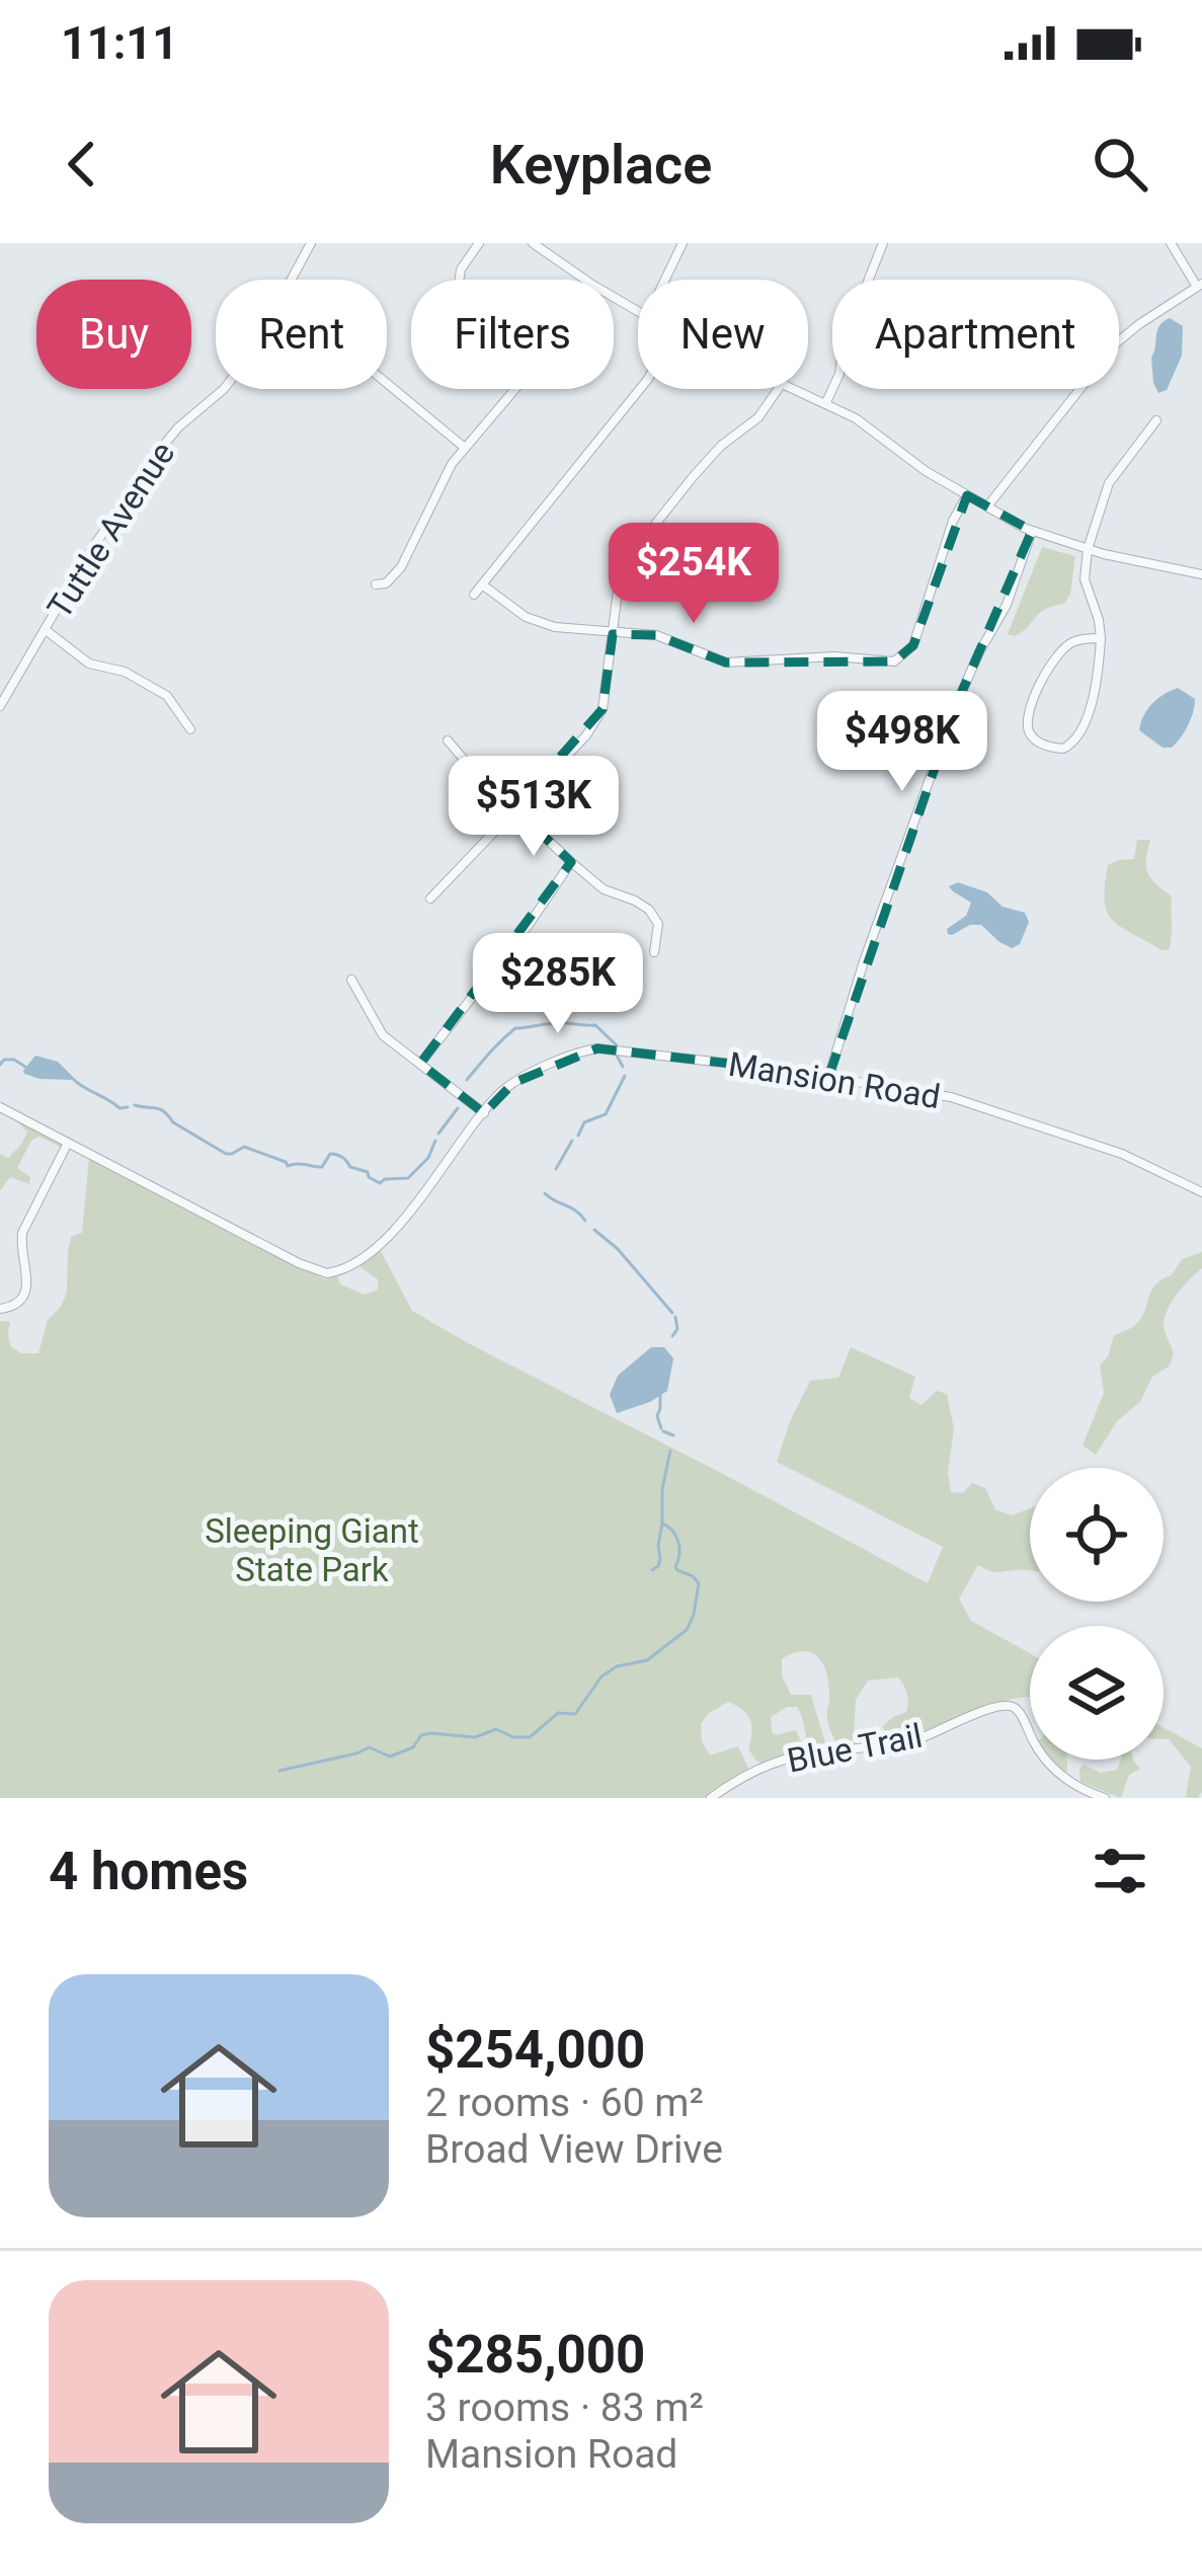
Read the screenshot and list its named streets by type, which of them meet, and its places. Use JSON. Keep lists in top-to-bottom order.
{
  "streets": {
    "street": ["Tuttle Avenue", "Mansion Road", "Blue Trail"]
  },
  "parks": ["Sleeping Giant State Park"],
  "page": {
    "status": "11:11",
    "header": "Keyplace",
    "chip": [
      "Buy",
      "Rent",
      "Filters",
      "New",
      "Apartment"
    ],
    "price": [
      "$254K",
      "$498K",
      "$513K",
      "$285K"
    ],
    "heading": "4 homes",
    "list": [
      {
        "name": "$254,000",
        "note": "2 rooms · 60 m² · Broad View Drive"
      },
      {
        "name": "$285,000",
        "note": "3 rooms · 83 m² · Mansion Road"
      }
    ]
  }
}
